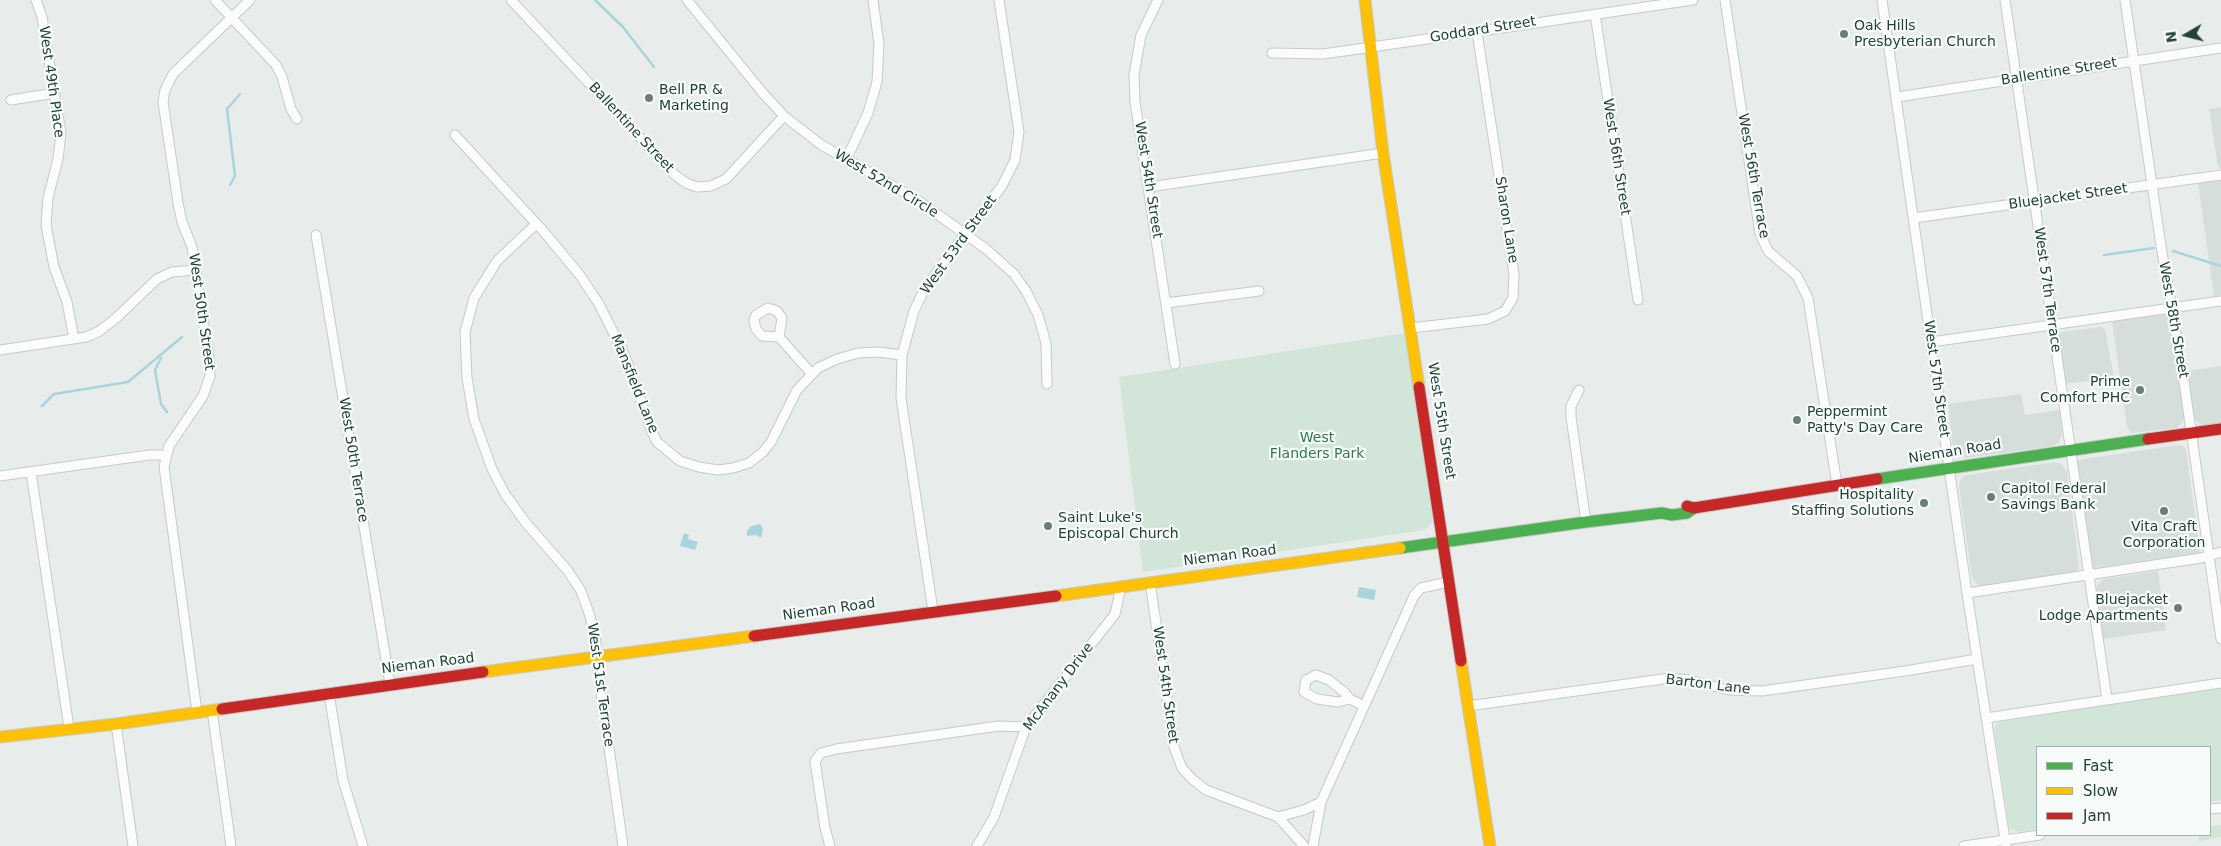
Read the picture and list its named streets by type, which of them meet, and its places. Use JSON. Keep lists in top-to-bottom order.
{
  "streets": {
    "main road": ["West 55th Street", "Nieman Road"],
    "street": [
      "Goddard Street",
      "Ballentine Street",
      "West 49th Place",
      "West 56th Street",
      "West 56th Terrace",
      "West 54th Street",
      "West 52nd Circle",
      "Bluejacket Street",
      "Sharon Lane",
      "West 53rd Street",
      "West 57th Terrace",
      "West 50th Street",
      "West 58th Street",
      "West 57th Street",
      "Mansfield Lane",
      "West 50th Terrace",
      "West 51st Terrace",
      "Barton Lane",
      "McAnany Drive"
    ]
  },
  "crossings": [
    ["Goddard Street", "West 56th Street"],
    ["Goddard Street", "Sharon Lane"],
    ["Goddard Street", "West 55th Street"],
    ["Ballentine Street", "West 52nd Circle"],
    ["Ballentine Street", "West 57th Terrace"],
    ["Ballentine Street", "West 58th Street"],
    ["Ballentine Street", "West 57th Street"],
    ["West 56th Terrace", "Nieman Road"],
    ["West 54th Street", "Nieman Road"],
    ["West 52nd Circle", "West 53rd Street"],
    ["Bluejacket Street", "West 57th Terrace"],
    ["Bluejacket Street", "West 58th Street"],
    ["Bluejacket Street", "West 57th Street"],
    ["Sharon Lane", "West 55th Street"],
    ["West 53rd Street", "Mansfield Lane"],
    ["West 53rd Street", "Nieman Road"],
    ["West 57th Terrace", "Nieman Road"],
    ["West 50th Street", "Nieman Road"],
    ["West 58th Street", "Nieman Road"],
    ["West 57th Street", "Nieman Road"],
    ["West 57th Street", "Barton Lane"],
    ["Mansfield Lane", "West 51st Terrace"],
    ["West 55th Street", "Nieman Road"],
    ["West 55th Street", "Barton Lane"],
    ["Nieman Road", "West 50th Terrace"],
    ["Nieman Road", "West 51st Terrace"],
    ["Nieman Road", "McAnany Drive"]
  ],
  "parks": ["West Flanders Park"],
  "places": [
    "Oak Hills Presbyterian Church",
    "Bell PR & Marketing",
    "Prime Comfort PHC",
    "Peppermint Patty's Day Care",
    "Capitol Federal Savings Bank",
    "Hospitality Staffing Solutions",
    "Vita Craft Corporation",
    "Saint Luke's Episcopal Church",
    "Bluejacket Lodge Apartments"
  ],
  "legend": ["Fast", "Slow", "Jam"],
  "north": "left"
}
